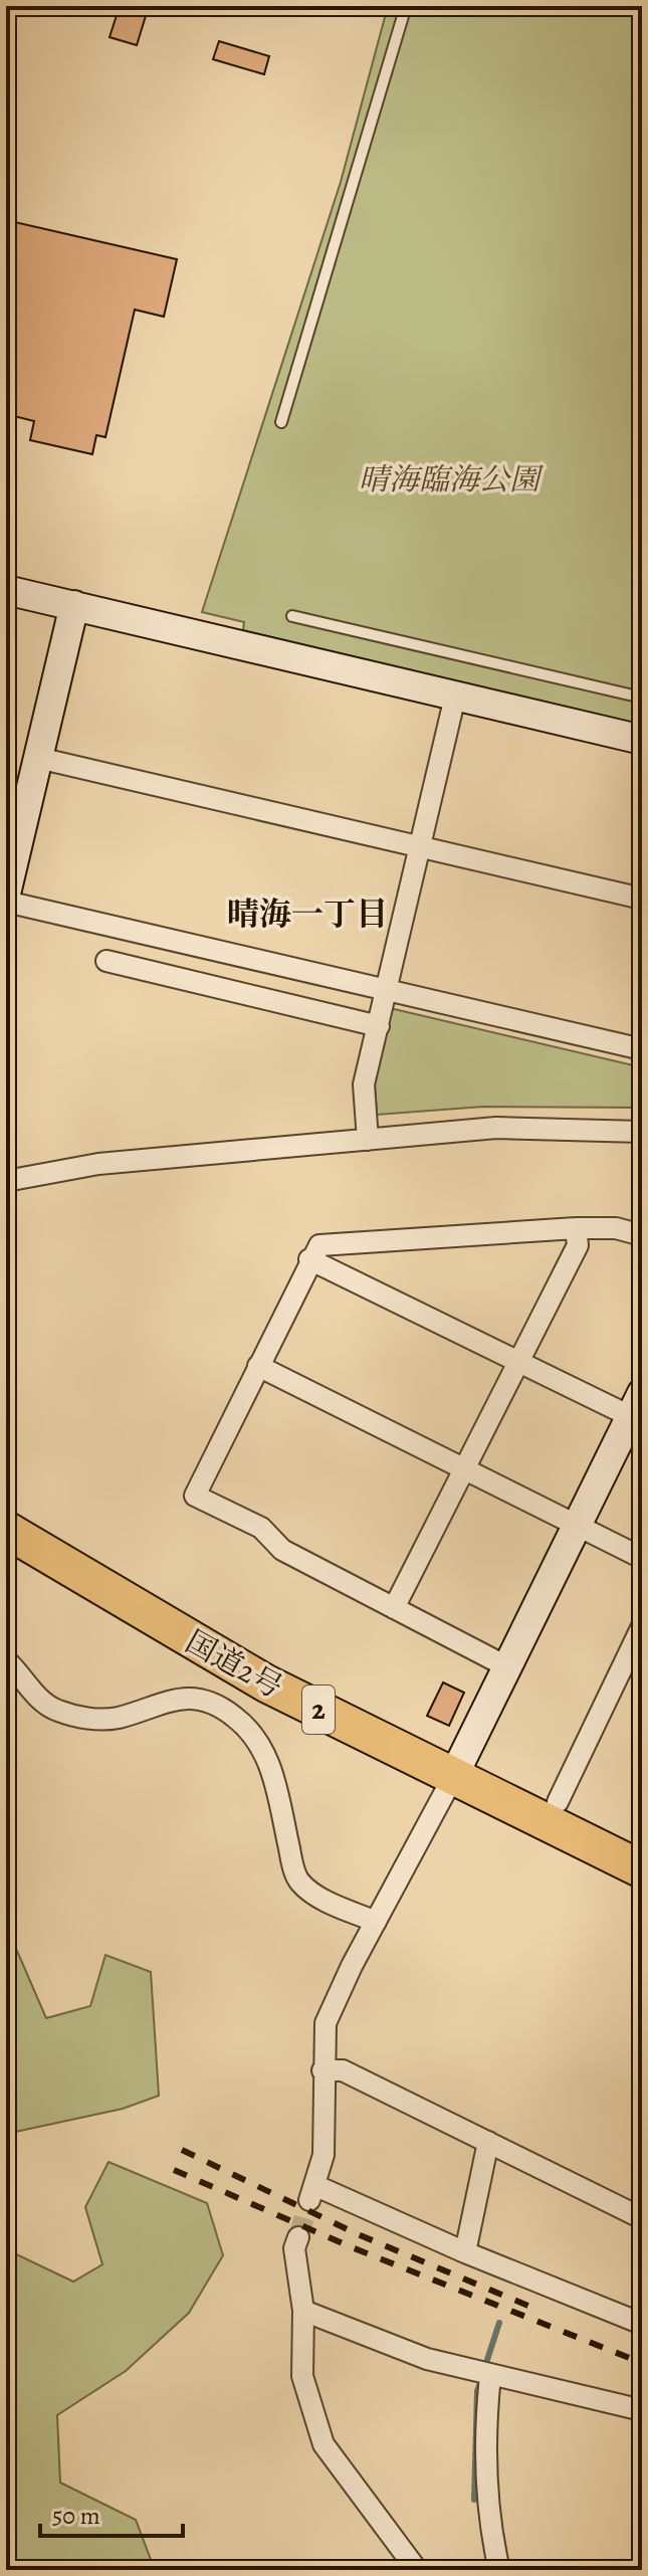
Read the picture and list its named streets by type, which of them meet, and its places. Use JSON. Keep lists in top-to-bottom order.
{
  "streets": {
    "highway": ["国道2号", "2"]
  },
  "districts": ["晴海一丁目"],
  "parks": ["晴海臨海公園"],
  "scale_bar": "50 m"
}
